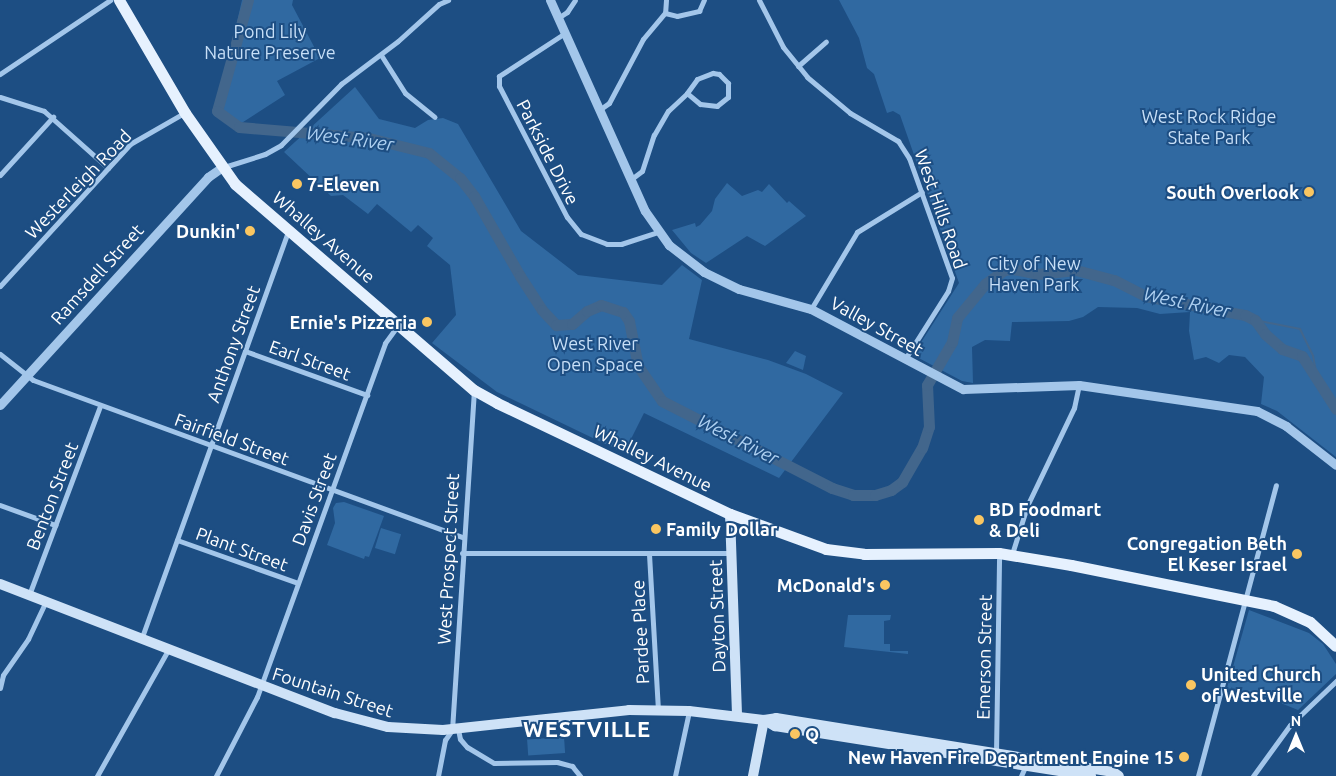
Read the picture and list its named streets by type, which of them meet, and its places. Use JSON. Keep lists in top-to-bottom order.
{
  "streets": {
    "main road": ["Whalley Avenue", "Dayton Street", "Fountain Street"],
    "street": [
      "Parkside Drive",
      "Westerleigh Road",
      "West Hills Road",
      "Ramsdell Street",
      "Valley Street",
      "Anthony Street",
      "Earl Street",
      "Fairfield Street",
      "Benton Street",
      "Davis Street",
      "Plant Street",
      "West Prospect Street",
      "Pardee Place",
      "Emerson Street"
    ]
  },
  "crossings": [
    ["Parkside Drive", "Valley Street"],
    ["Westerleigh Road", "Whalley Avenue"],
    ["West Hills Road", "Valley Street"],
    ["Whalley Avenue", "Ramsdell Street"],
    ["Whalley Avenue", "Anthony Street"],
    ["Whalley Avenue", "Davis Street"],
    ["Whalley Avenue", "West Prospect Street"],
    ["Whalley Avenue", "Dayton Street"],
    ["Whalley Avenue", "Emerson Street"],
    ["Ramsdell Street", "Fairfield Street"],
    ["Anthony Street", "Earl Street"],
    ["Anthony Street", "Fairfield Street"],
    ["Anthony Street", "Plant Street"],
    ["Anthony Street", "Fountain Street"],
    ["Earl Street", "Davis Street"],
    ["Fairfield Street", "Benton Street"],
    ["Fairfield Street", "Davis Street"],
    ["Fairfield Street", "West Prospect Street"],
    ["Benton Street", "Fountain Street"],
    ["Davis Street", "Plant Street"],
    ["Davis Street", "Fountain Street"],
    ["West Prospect Street", "Fountain Street"],
    ["Dayton Street", "Fountain Street"],
    ["Pardee Place", "Fountain Street"],
    ["Emerson Street", "Fountain Street"]
  ],
  "districts": ["WESTVILLE"],
  "water": ["West River"],
  "parks": [
    "Pond Lily Nature Preserve",
    "West Rock Ridge State Park",
    "City of New Haven Park",
    "West River Open Space"
  ],
  "places": [
    "7-Eleven",
    "South Overlook",
    "Dunkin'",
    "Ernie's Pizzeria",
    "BD Foodmart & Deli",
    "Family Dollar",
    "Congregation Beth El Keser Israel",
    "McDonald's",
    "United Church of Westville",
    "Q",
    "New Haven Fire Department Engine 15"
  ],
  "north": "top"
}
